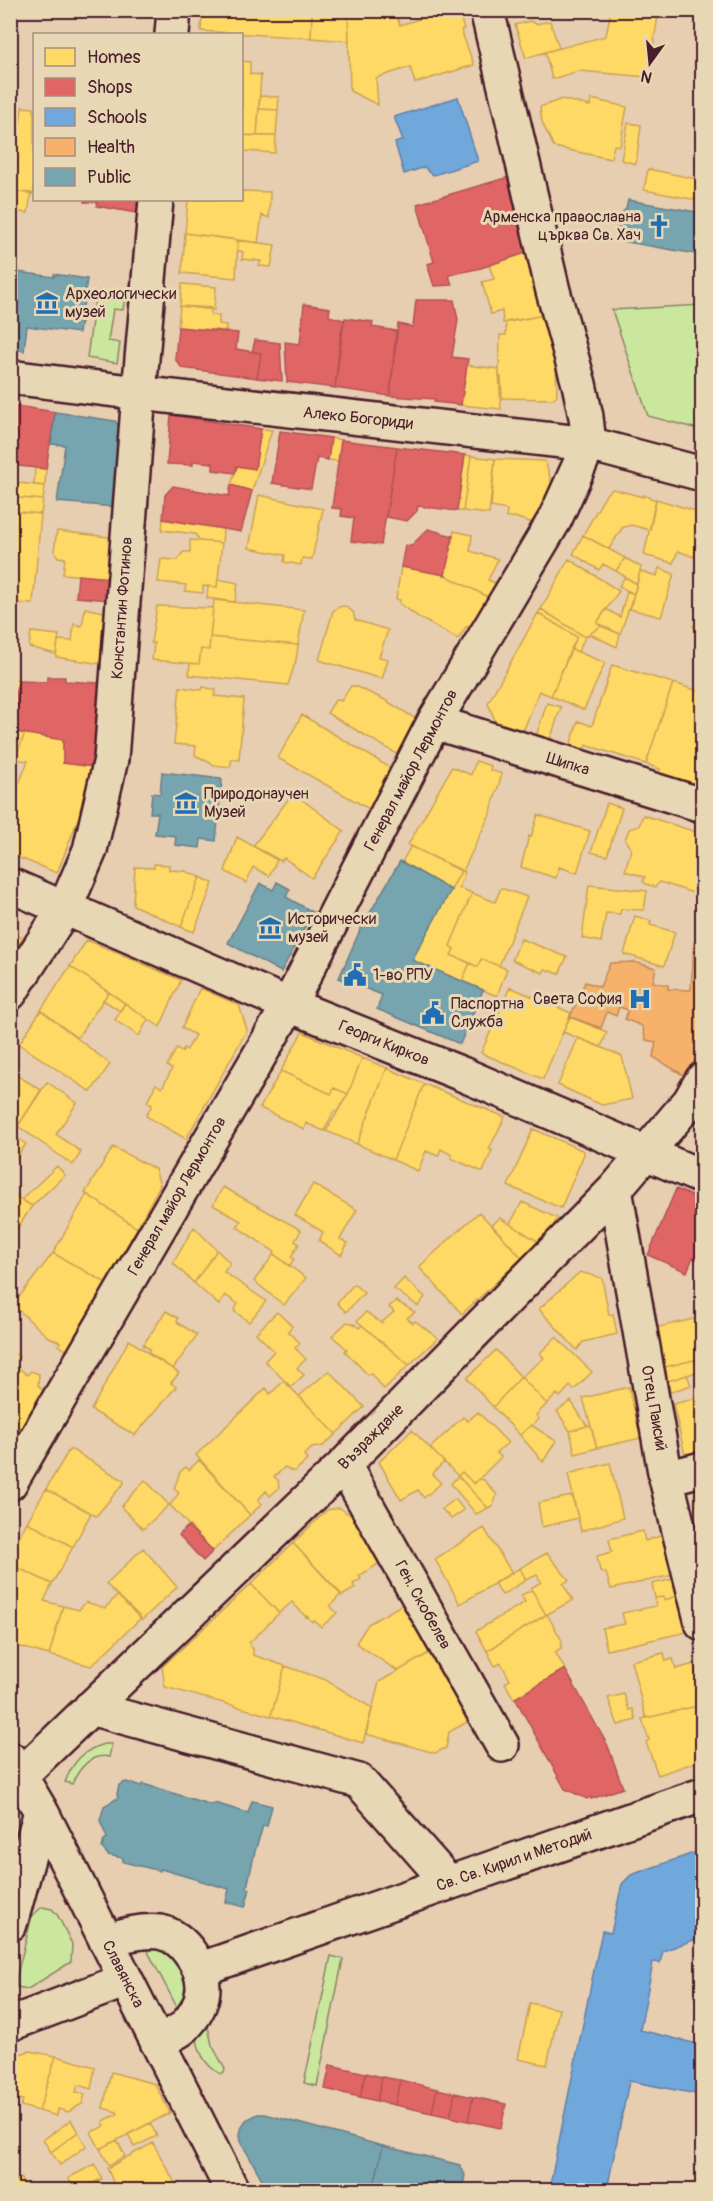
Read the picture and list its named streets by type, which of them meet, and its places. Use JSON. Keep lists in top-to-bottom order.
{
  "streets": {
    "street": [
      "Алеко Богориди",
      "Константин Фотинов",
      "Шипка",
      "Генерал майор Лермонтов",
      "Георги Кирков",
      "Отец Паисий",
      "Възраждане",
      "Ген. Скобелев",
      "Св. Св. Кирил и Методий",
      "Славянска"
    ]
  },
  "crossings": [
    ["Алеко Богориди", "Константин Фотинов"],
    ["Алеко Богориди", "Генерал майор Лермонтов"],
    ["Константин Фотинов", "Георги Кирков"],
    ["Шипка", "Генерал майор Лермонтов"],
    ["Генерал майор Лермонтов", "Георги Кирков"],
    ["Георги Кирков", "Възраждане"],
    ["Отец Паисий", "Възраждане"],
    ["Възраждане", "Ген. Скобелев"],
    ["Възраждане", "Славянска"]
  ],
  "places": {
    "church": ["Арменска православна църква Св. Хач"],
    "museum": ["Археологически музей", "Природонаучен Музей", "Исторически музей"],
    "public building": ["1-во РПУ", "Паспортна Служба"],
    "hospital": ["Света София"]
  },
  "legend": [
    "Homes",
    "Shops",
    "Schools",
    "Health",
    "Public"
  ],
  "north": "bottom"
}
